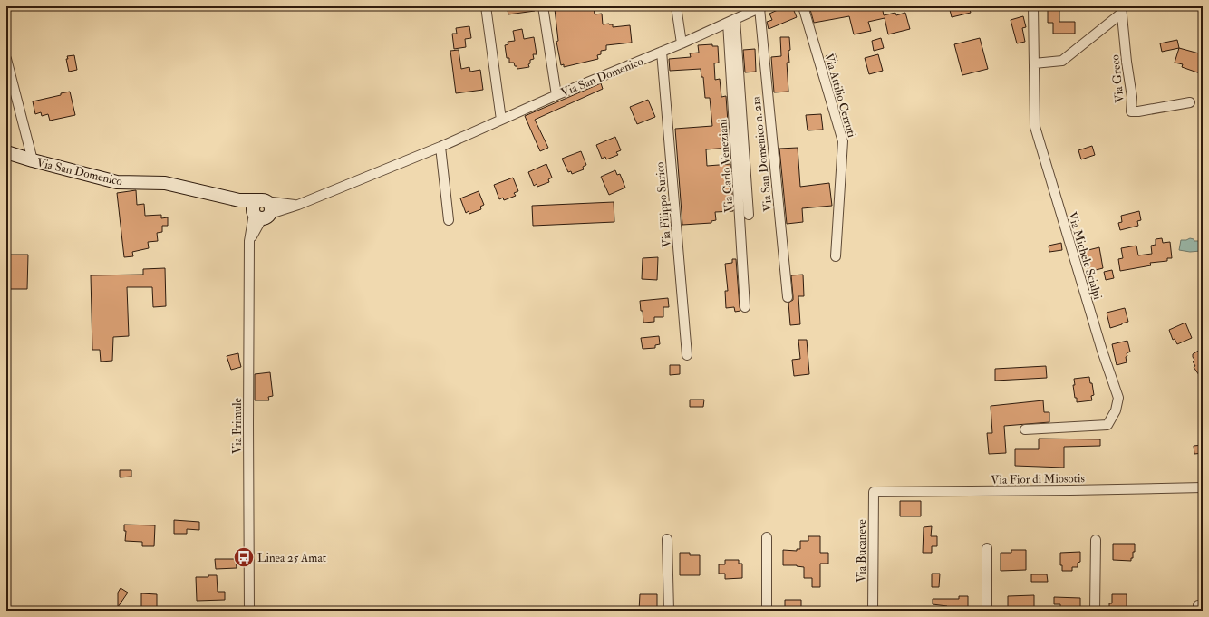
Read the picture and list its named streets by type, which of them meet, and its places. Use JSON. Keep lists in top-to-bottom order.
{
  "streets": {
    "street": [
      "Via San Domenico",
      "Via Greco",
      "Via Attilio Cerruti",
      "Via San Domenico n. 21a",
      "Via Carlo Veneziani",
      "Via Filippo Surico",
      "Via Michele Scialpi",
      "Via Primule",
      "Via Fior di Miosotis",
      "Via Bucaneve"
    ]
  },
  "crossings": [
    ["Via San Domenico", "Via San Domenico n. 21a"],
    ["Via San Domenico", "Via Carlo Veneziani"],
    ["Via San Domenico", "Via Filippo Surico"],
    ["Via San Domenico", "Via Primule"],
    ["Via Fior di Miosotis", "Via Bucaneve"]
  ],
  "places": {
    "bus stop": ["Linea 25 Amat"]
  }
}
